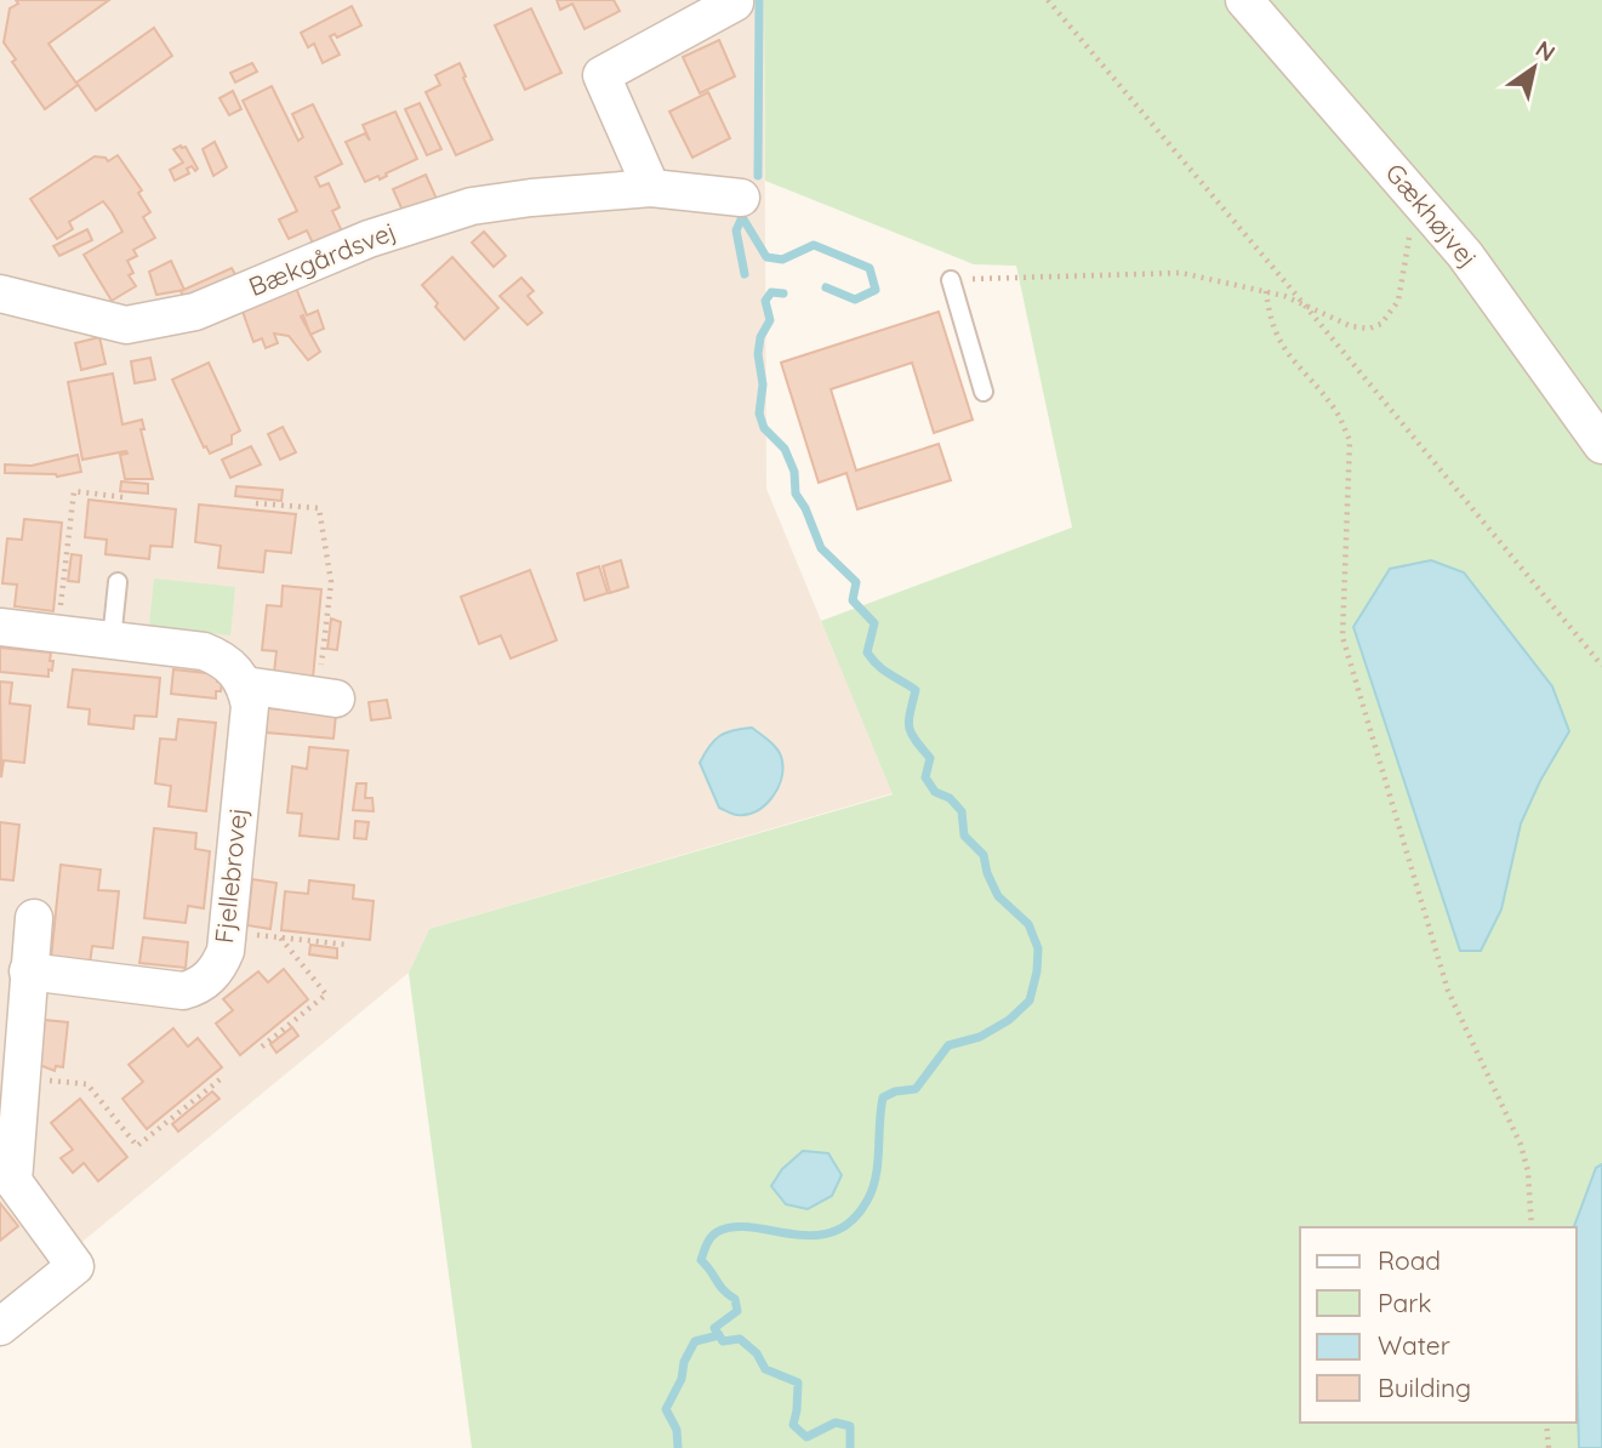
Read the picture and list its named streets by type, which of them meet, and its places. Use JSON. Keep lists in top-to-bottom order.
{
  "streets": {
    "street": ["Gækhøjvej", "Bækgårdsvej", "Fjellebrovej"]
  },
  "legend": [
    "Road",
    "Park",
    "Water",
    "Building"
  ],
  "north": "top right"
}
